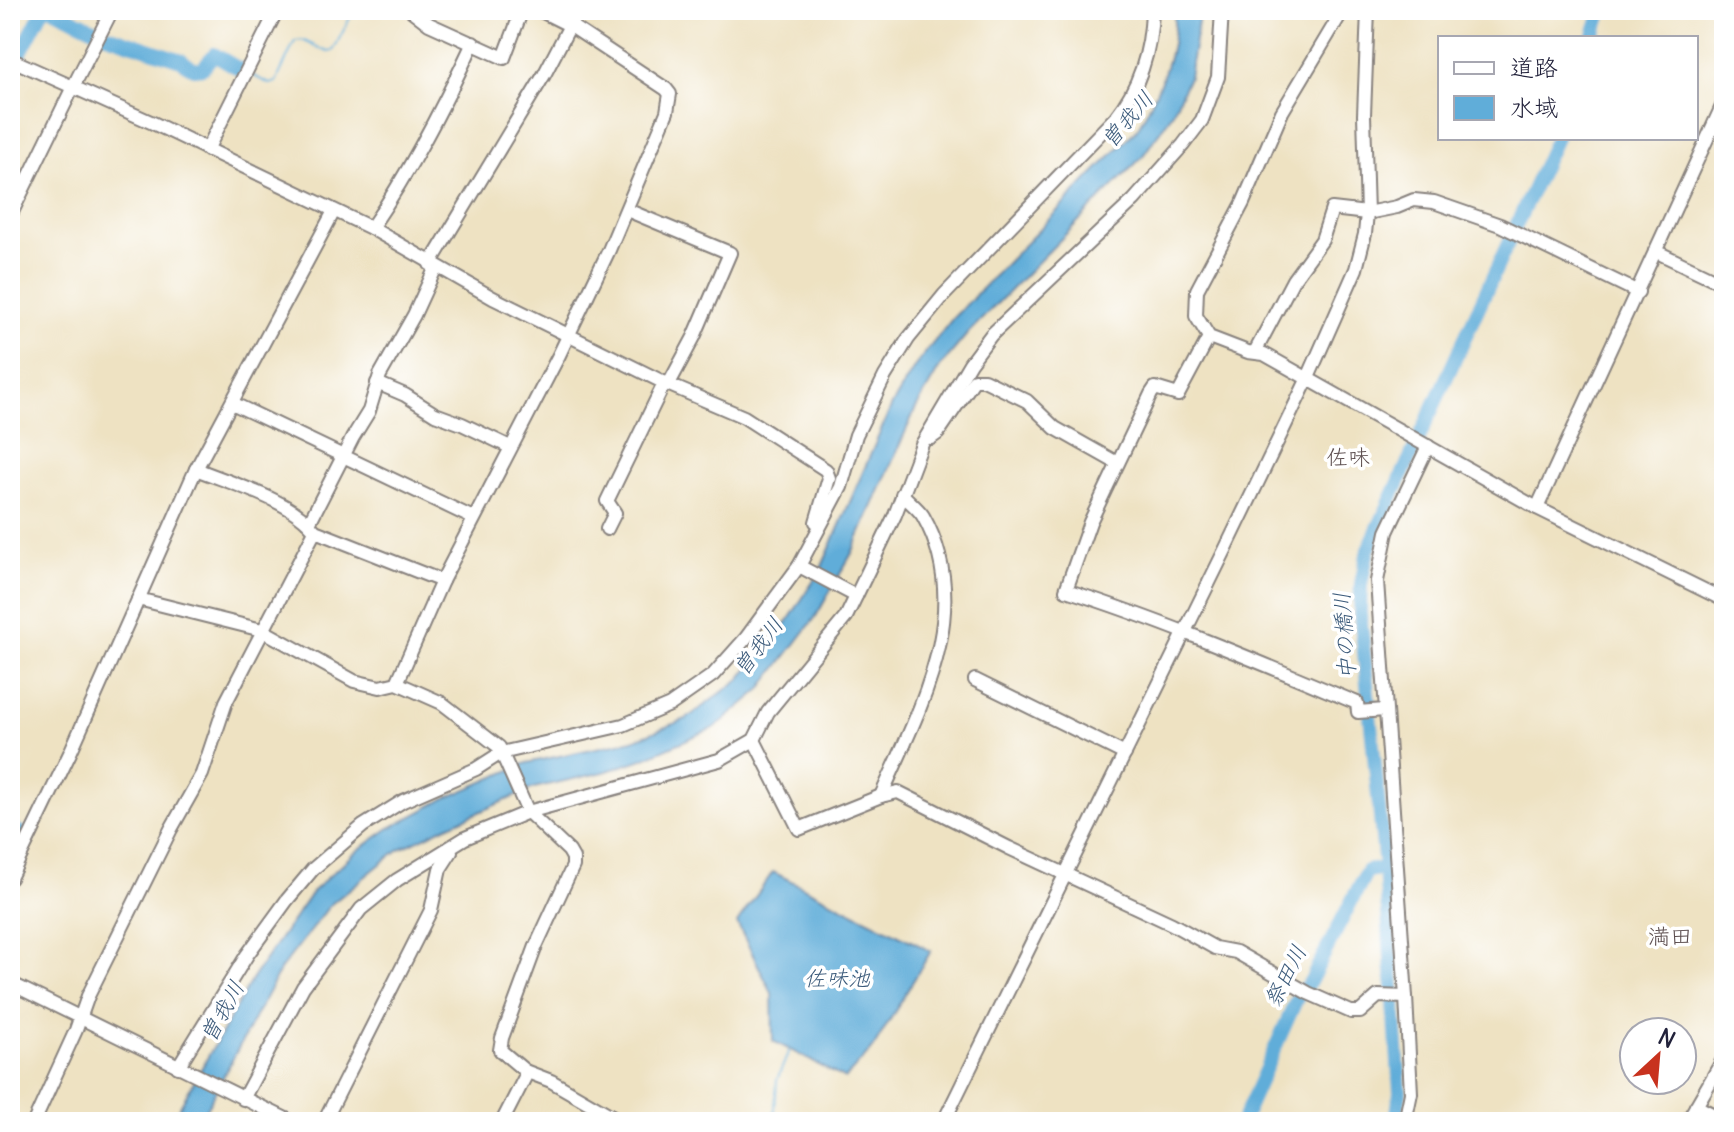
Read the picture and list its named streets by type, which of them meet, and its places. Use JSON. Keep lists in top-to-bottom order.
{
  "districts": ["佐味", "満田"],
  "water": [
    "曽我川",
    "中の橋川",
    "祭田川",
    "佐味池"
  ],
  "legend": ["道路", "水域"],
  "north": "top right"
}
